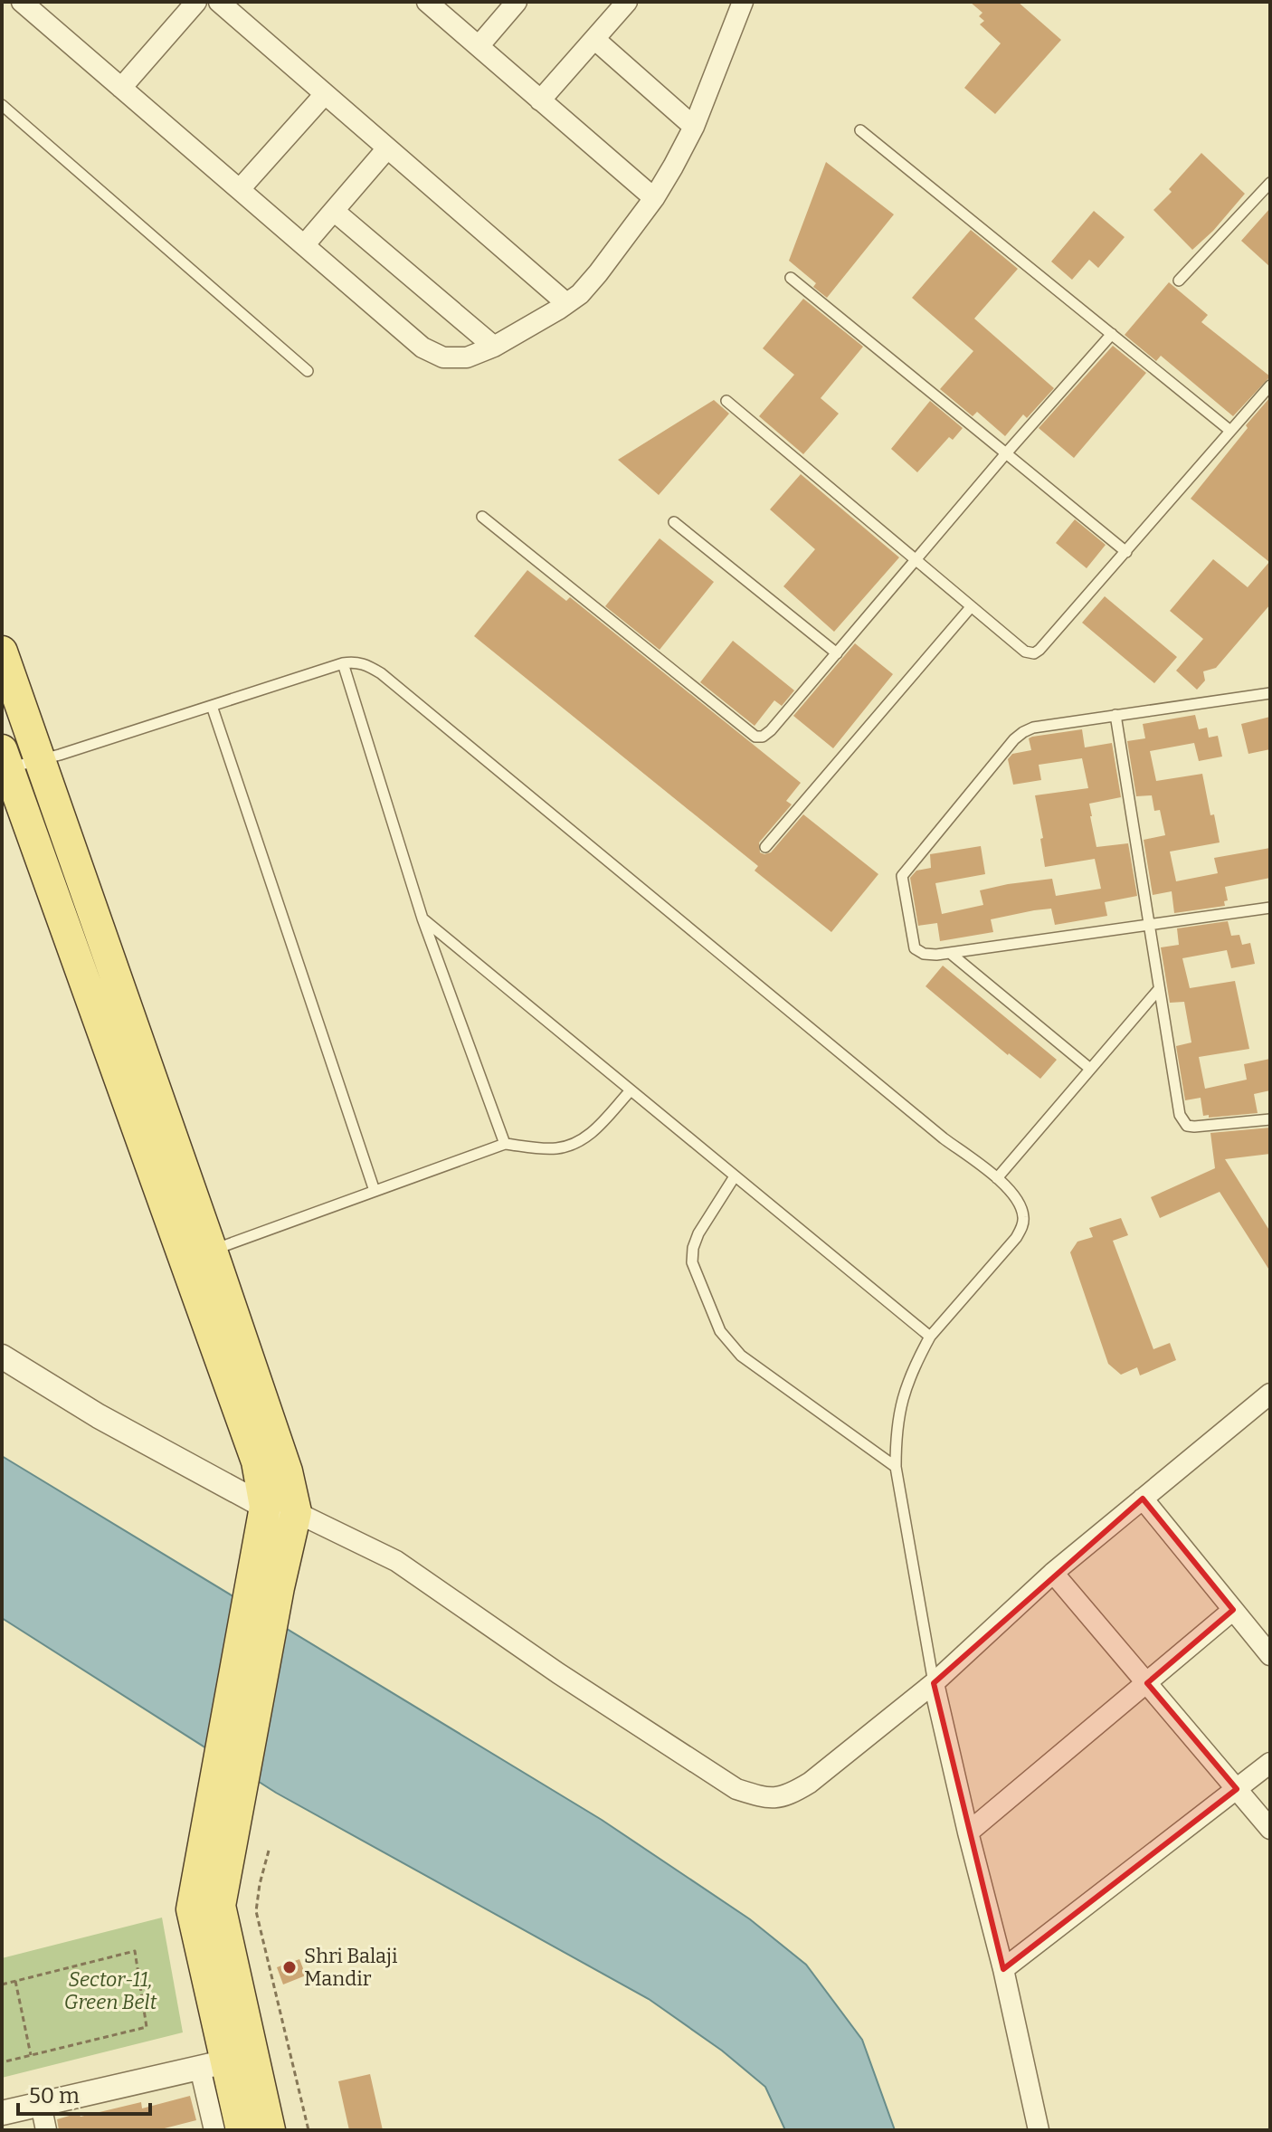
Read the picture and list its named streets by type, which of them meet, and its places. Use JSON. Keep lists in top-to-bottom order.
{
  "parks": ["Sector-11, Green Belt"],
  "places": ["Shri Balaji Mandir"],
  "scale_bar": "50 m"
}
